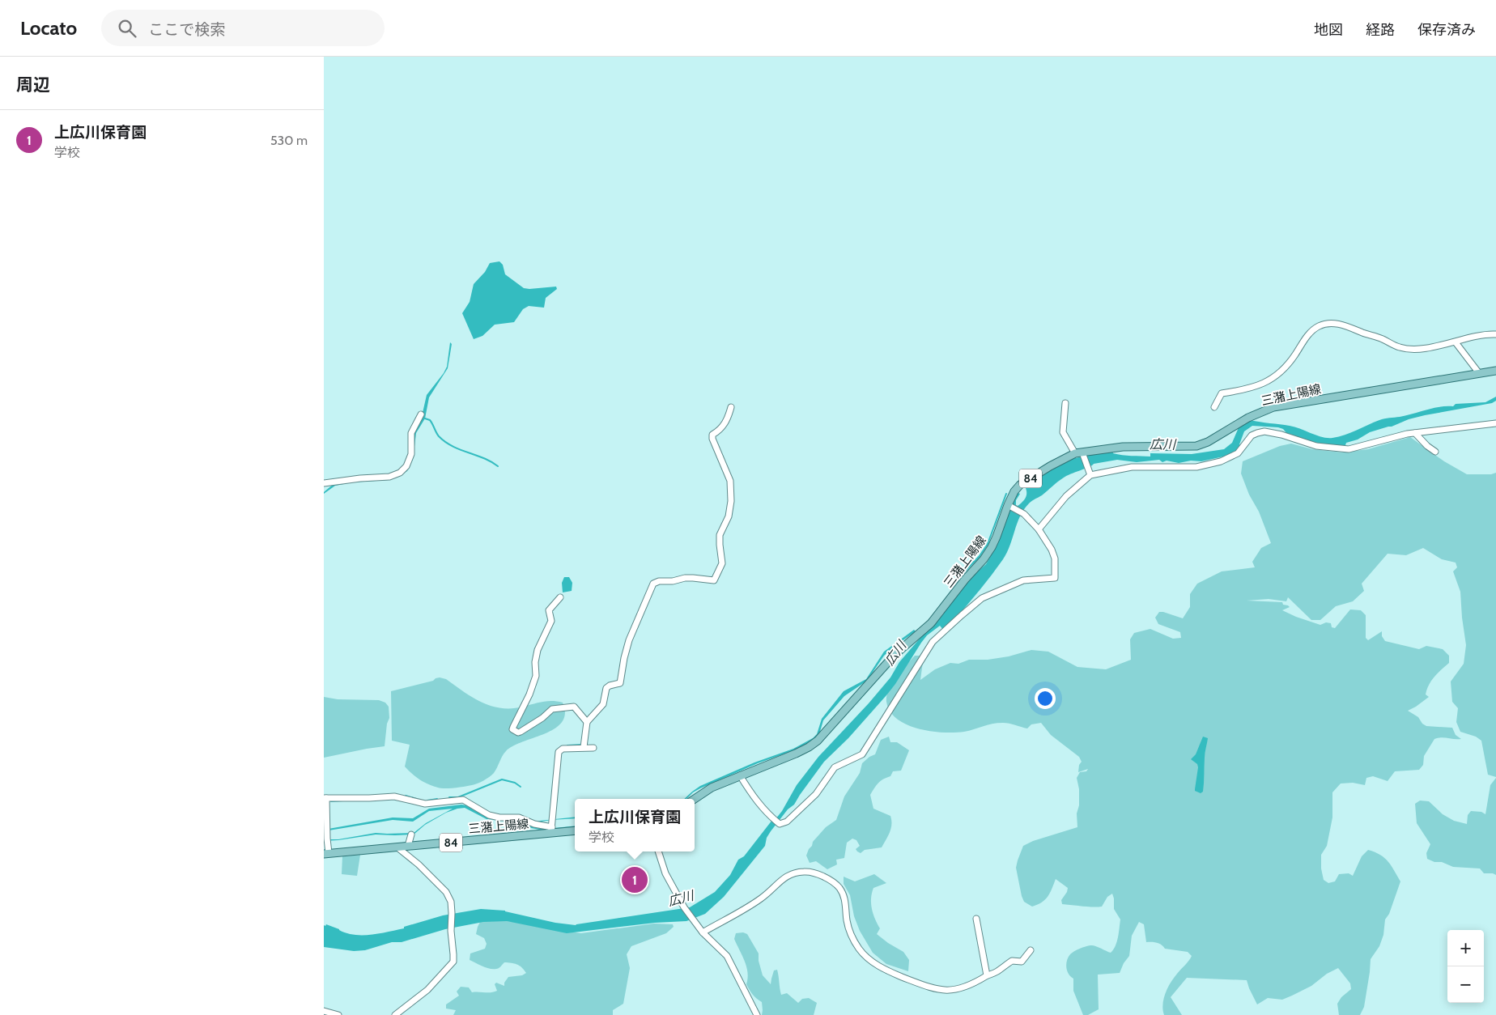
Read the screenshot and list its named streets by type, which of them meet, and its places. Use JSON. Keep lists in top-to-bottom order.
{
  "streets": {
    "main road": ["三潴上陽線", "84"]
  },
  "water": ["広川"],
  "page": {
    "header": "Locato",
    "search": "ここで検索",
    "nav": ["地図", "経路", "保存済み"],
    "heading": "周辺",
    "list": [
      {
        "mark": "1",
        "name": "上広川保育園",
        "note": "学校",
        "value": "530 m"
      }
    ],
    "popup": ["上広川保育園", "学校"],
    "pins": "1",
    "map_buttons": ["+", "−"]
  }
}
